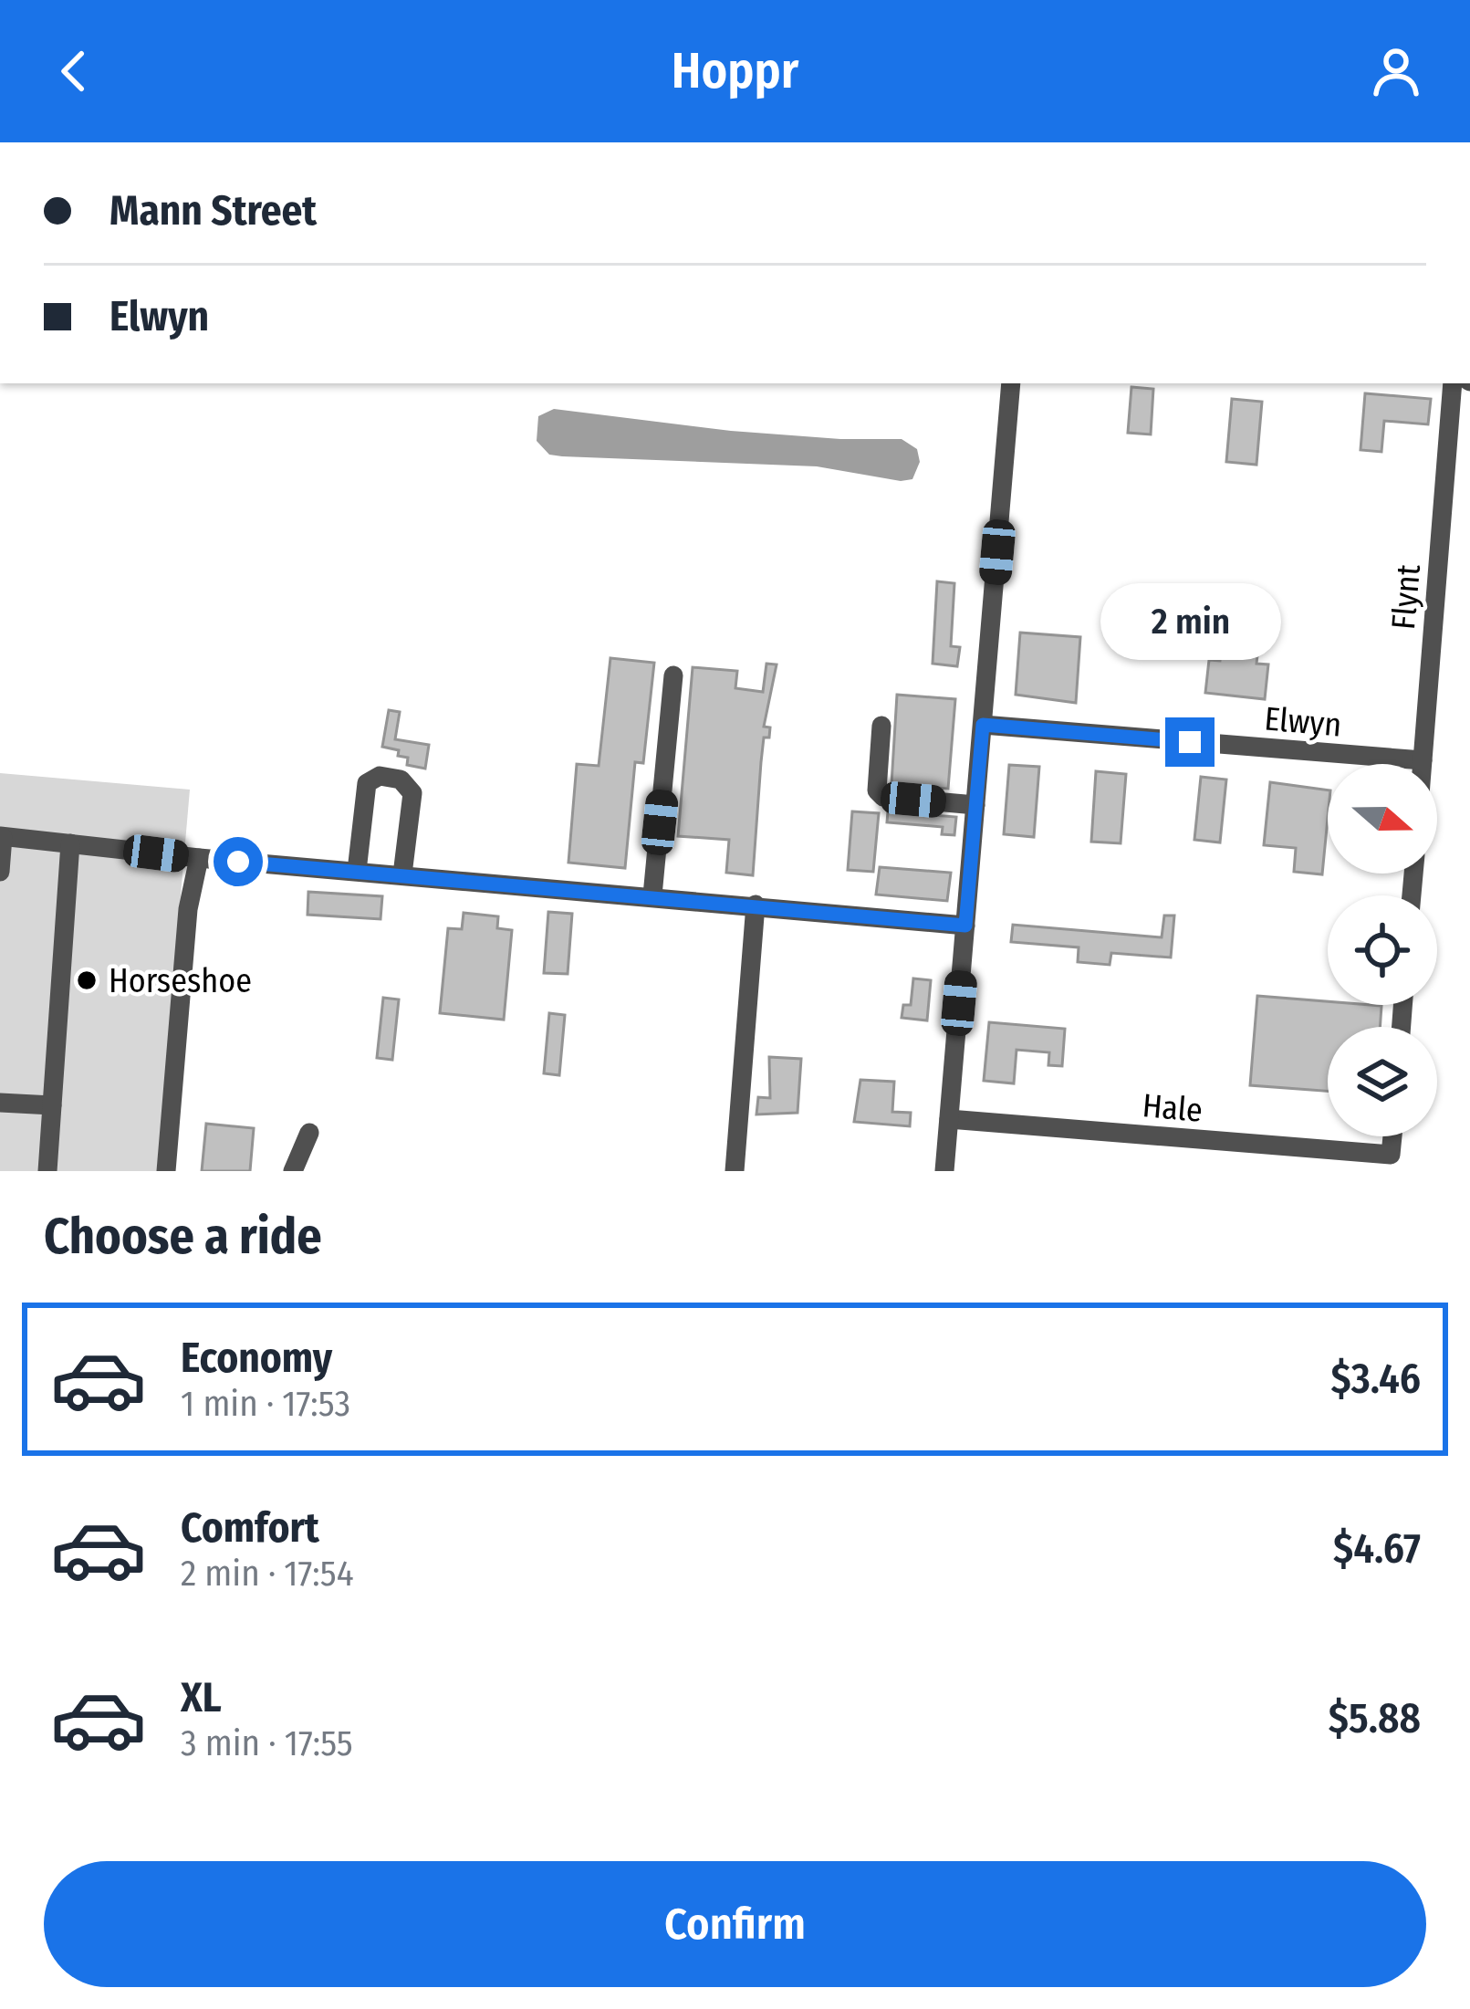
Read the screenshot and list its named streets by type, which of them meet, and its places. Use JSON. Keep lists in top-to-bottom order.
{
  "streets": {
    "street": ["Flynt", "Elwyn", "Hale"]
  },
  "crossings": [
    ["Flynt", "Elwyn"]
  ],
  "places": ["Horseshoe"],
  "north": "right",
  "page": {
    "header": "Hoppr",
    "banner": ["Mann Street", "Elwyn"],
    "bubble": "2 min",
    "heading": "Choose a ride",
    "list": [
      {
        "name": "Economy",
        "note": "1 min · 17:53",
        "value": "$3.46"
      },
      {
        "name": "Comfort",
        "note": "2 min · 17:54",
        "value": "$4.67"
      },
      {
        "name": "XL",
        "note": "3 min · 17:55",
        "value": "$5.88"
      }
    ],
    "buttons": "Confirm"
  }
}
